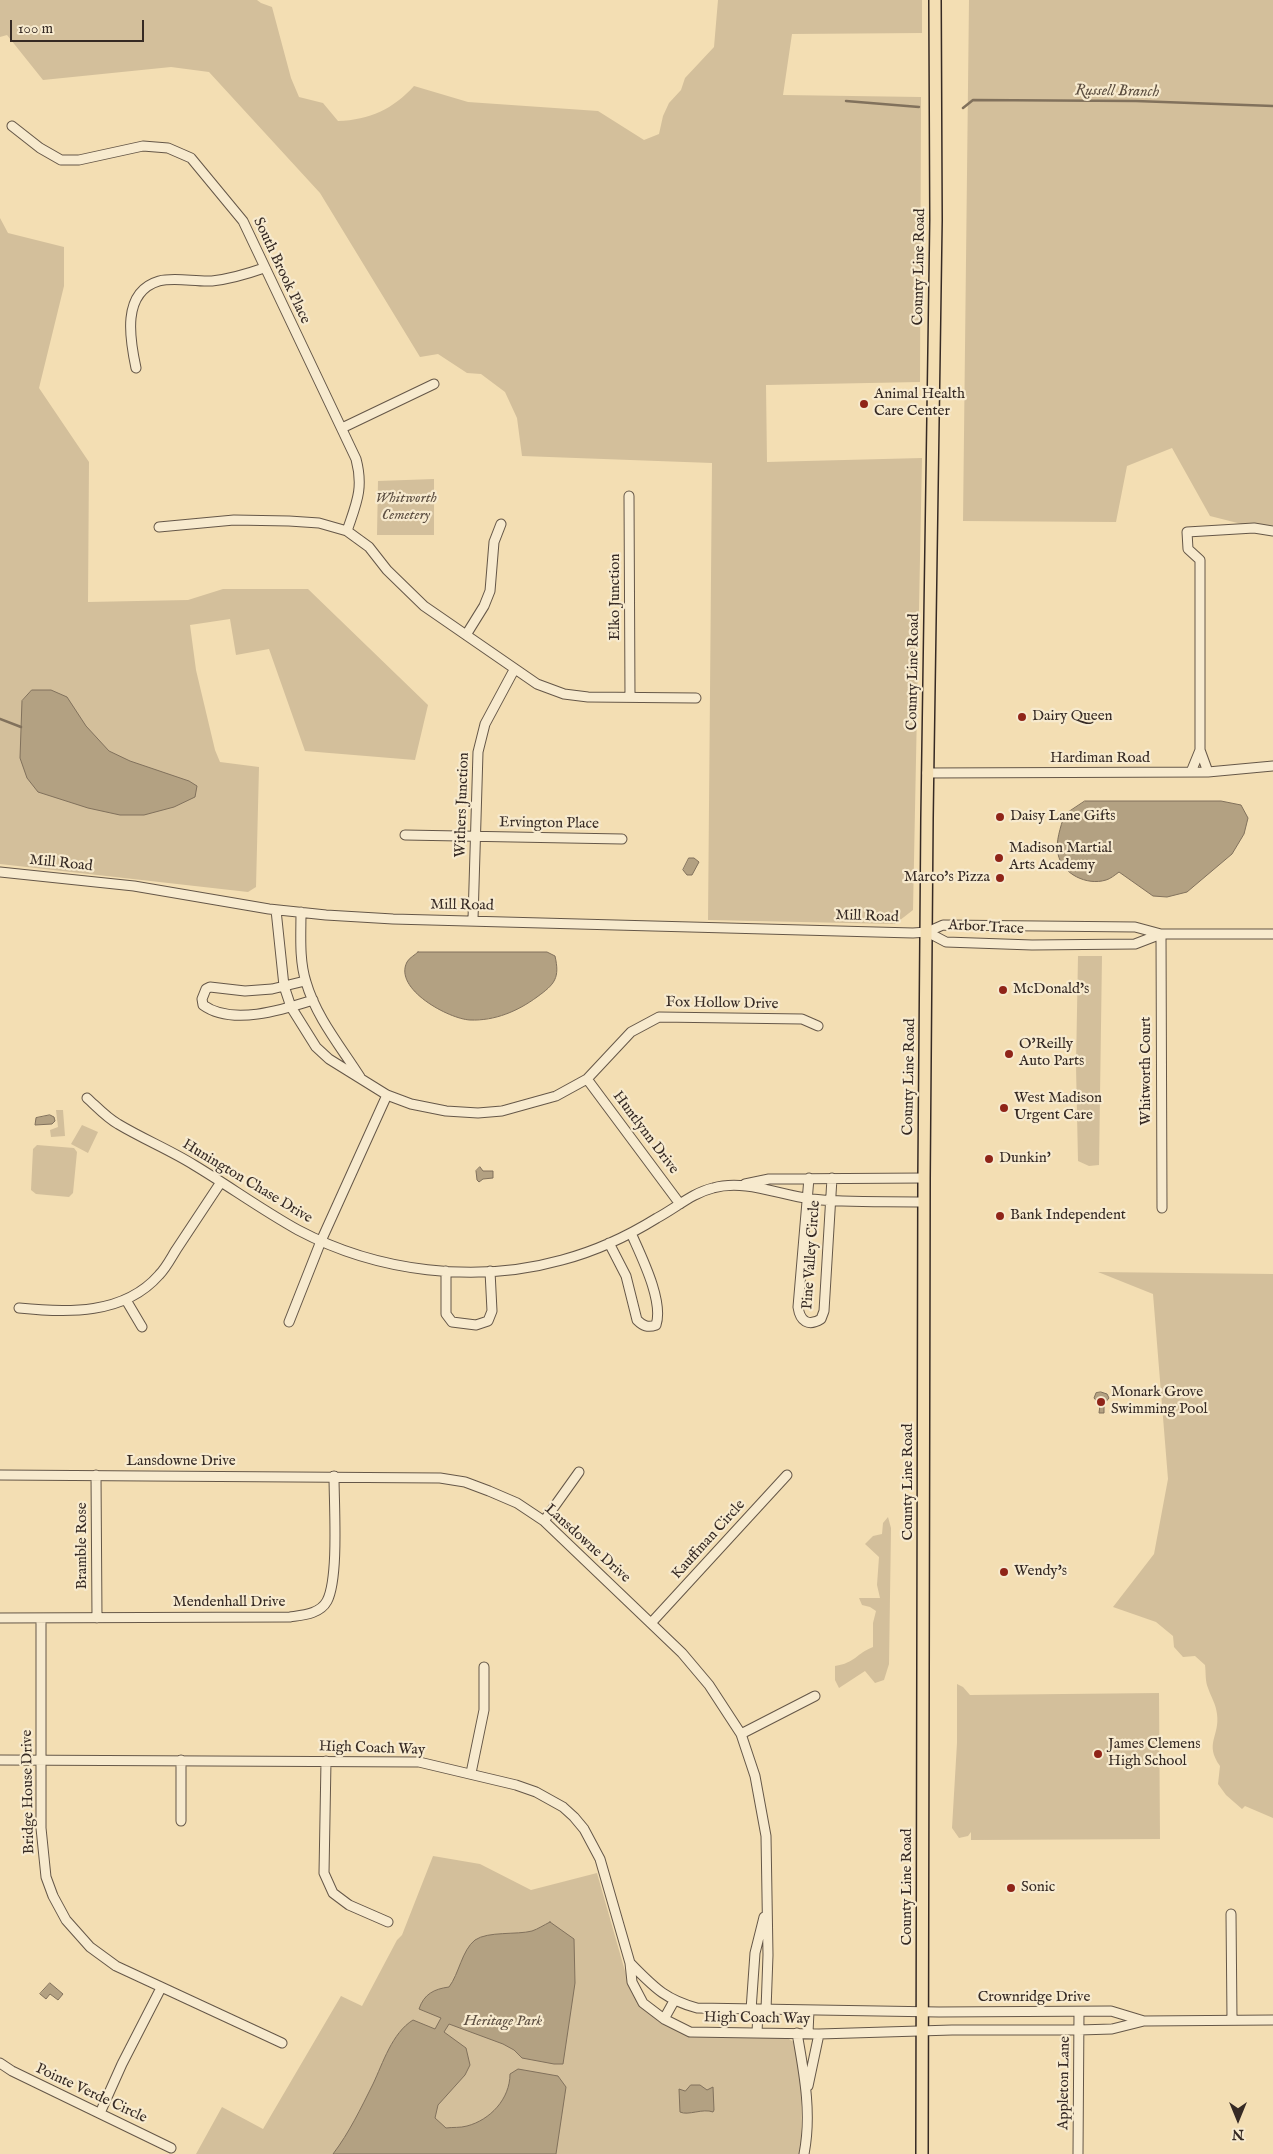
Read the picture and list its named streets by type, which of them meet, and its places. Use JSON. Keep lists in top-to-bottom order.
{
  "streets": {
    "main road": ["County Line Road"],
    "street": [
      "South Brook Place",
      "Elko Junction",
      "Hardiman Road",
      "Withers Junction",
      "Ervington Place",
      "Mill Road",
      "Arbor Trace",
      "Fox Hollow Drive",
      "Whitworth Court",
      "Huntlynn Drive",
      "Hunington Chase Drive",
      "Pine Valley Circle",
      "Lansdowne Drive",
      "Kauffman Circle",
      "Bramble Rose",
      "Mendenhall Drive",
      "High Coach Way",
      "Bridge House Drive",
      "Crownridge Drive",
      "Appleton Lane",
      "Pointe Verde Circle"
    ]
  },
  "crossings": [
    ["County Line Road", "Hardiman Road"],
    ["County Line Road", "Mill Road"],
    ["County Line Road", "Arbor Trace"],
    ["County Line Road", "Hunington Chase Drive"],
    ["County Line Road", "High Coach Way"],
    ["County Line Road", "Crownridge Drive"],
    ["Withers Junction", "Ervington Place"],
    ["Withers Junction", "Mill Road"],
    ["Mill Road", "Arbor Trace"],
    ["Mill Road", "Fox Hollow Drive"],
    ["Arbor Trace", "Whitworth Court"],
    ["Fox Hollow Drive", "Huntlynn Drive"],
    ["Huntlynn Drive", "Hunington Chase Drive"],
    ["Hunington Chase Drive", "Pine Valley Circle"],
    ["Lansdowne Drive", "Kauffman Circle"],
    ["Lansdowne Drive", "Bramble Rose"],
    ["Lansdowne Drive", "Mendenhall Drive"],
    ["Lansdowne Drive", "High Coach Way"],
    ["Bramble Rose", "Mendenhall Drive"],
    ["Mendenhall Drive", "Bridge House Drive"],
    ["High Coach Way", "Bridge House Drive"],
    ["High Coach Way", "Crownridge Drive"],
    ["Crownridge Drive", "Appleton Lane"]
  ],
  "water": ["Russell Branch"],
  "parks": ["Whitworth Cemetery", "Heritage Park"],
  "places": [
    "Animal Health Care Center",
    "Dairy Queen",
    "Daisy Lane Gifts",
    "Madison Martial Arts Academy",
    "Marco's Pizza",
    "McDonald's",
    "O'Reilly Auto Parts",
    "West Madison Urgent Care",
    "Dunkin'",
    "Bank Independent",
    "Monark Grove Swimming Pool",
    "Wendy's",
    "James Clemens High School",
    "Sonic"
  ],
  "scale_bar": "100 m",
  "north": "bottom"
}
